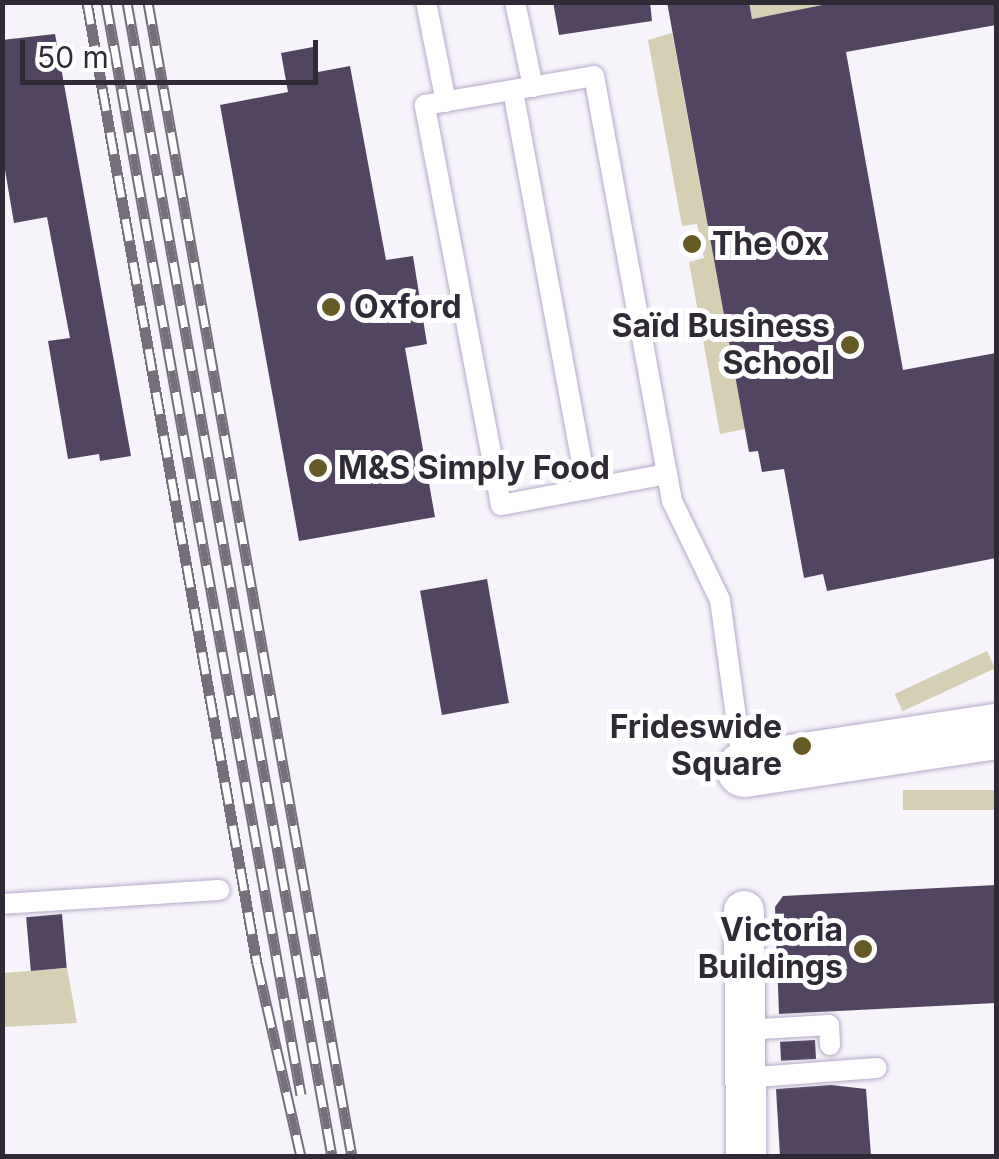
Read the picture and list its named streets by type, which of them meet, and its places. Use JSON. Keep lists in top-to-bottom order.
{
  "places": [
    "The Ox",
    "Oxford",
    "Saïd Business School",
    "M&S Simply Food",
    "Frideswide Square",
    "Victoria Buildings"
  ],
  "scale_bar": "50 m"
}
